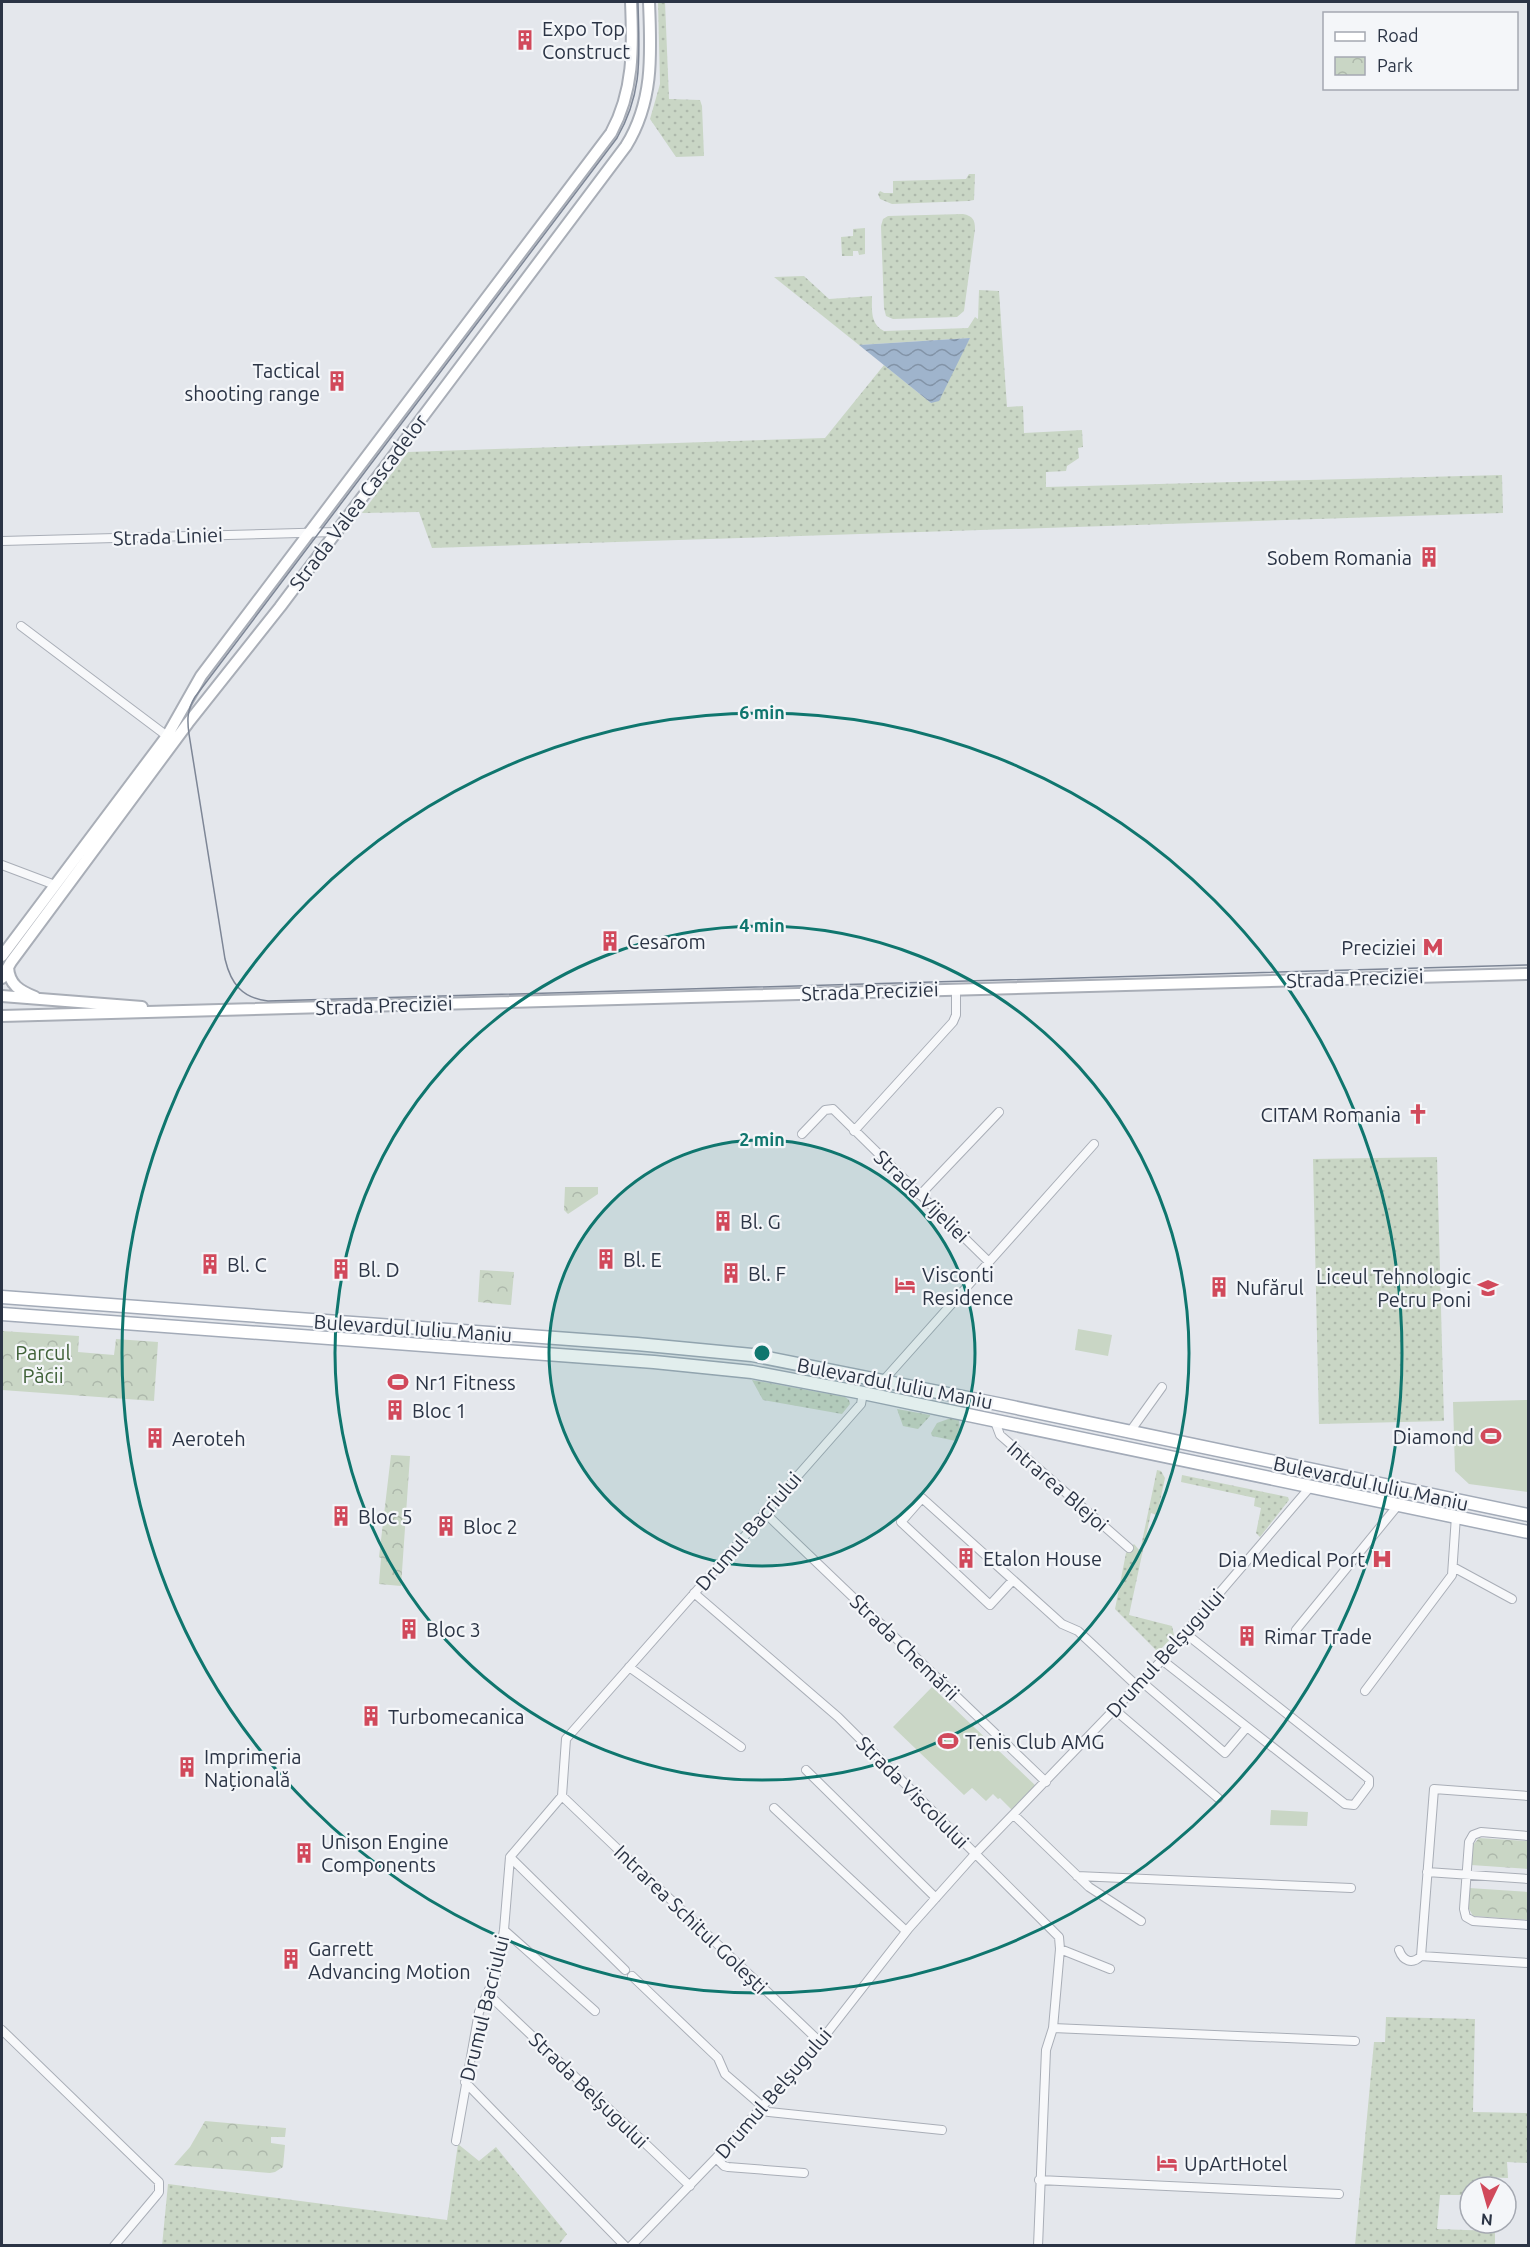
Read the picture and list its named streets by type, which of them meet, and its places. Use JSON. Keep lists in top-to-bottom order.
{
  "streets": {
    "main road": ["Strada Valea Cascadelor", "Strada Preciziei", "Bulevardul Iuliu Maniu"],
    "street": [
      "Strada Liniei",
      "Strada Vijeliei",
      "Intrarea Blejoi",
      "Drumul Bacriului",
      "Strada Chemării",
      "Drumul Belșugului",
      "Strada Viscolului",
      "Intrarea Schitul Golești",
      "Strada Belșugului"
    ]
  },
  "crossings": [
    ["Strada Valea Cascadelor", "Strada Liniei"],
    ["Bulevardul Iuliu Maniu", "Intrarea Blejoi"],
    ["Bulevardul Iuliu Maniu", "Drumul Bacriului"],
    ["Bulevardul Iuliu Maniu", "Drumul Belșugului"],
    ["Drumul Bacriului", "Strada Chemării"],
    ["Drumul Bacriului", "Strada Viscolului"],
    ["Drumul Bacriului", "Intrarea Schitul Golești"],
    ["Drumul Bacriului", "Strada Belșugului"],
    ["Strada Chemării", "Drumul Belșugului"],
    ["Drumul Belșugului", "Strada Viscolului"],
    ["Drumul Belșugului", "Intrarea Schitul Golești"],
    ["Drumul Belșugului", "Strada Belșugului"]
  ],
  "parks": ["Parcul Păcii"],
  "places": {
    "building": [
      "Expo Top Construct",
      "Tactical shooting range",
      "Sobem Romania",
      "Cesarom",
      "Bl. G",
      "Bl. E",
      "Bl. C",
      "Bl. D",
      "Bl. F",
      "Nufărul",
      "Bloc 1",
      "Aeroteh",
      "Bloc 5",
      "Bloc 2",
      "Etalon House",
      "Bloc 3",
      "Rimar Trade",
      "Turbomecanica",
      "Imprimeria Națională",
      "Unison Engine Components",
      "Garrett Advancing Motion"
    ],
    "metro station": ["Preciziei"],
    "church": ["CITAM Romania"],
    "hotel": ["Visconti Residence", "UpArtHotel"],
    "school or university": ["Liceul Tehnologic Petru Poni"],
    "sports": ["Nr1 Fitness", "Diamond", "Tenis Club AMG"],
    "hospital": ["Dia Medical Port"]
  },
  "legend": ["Road", "Park"],
  "north": "bottom",
  "rings": ["6 min", "4 min", "2 min"]
}
